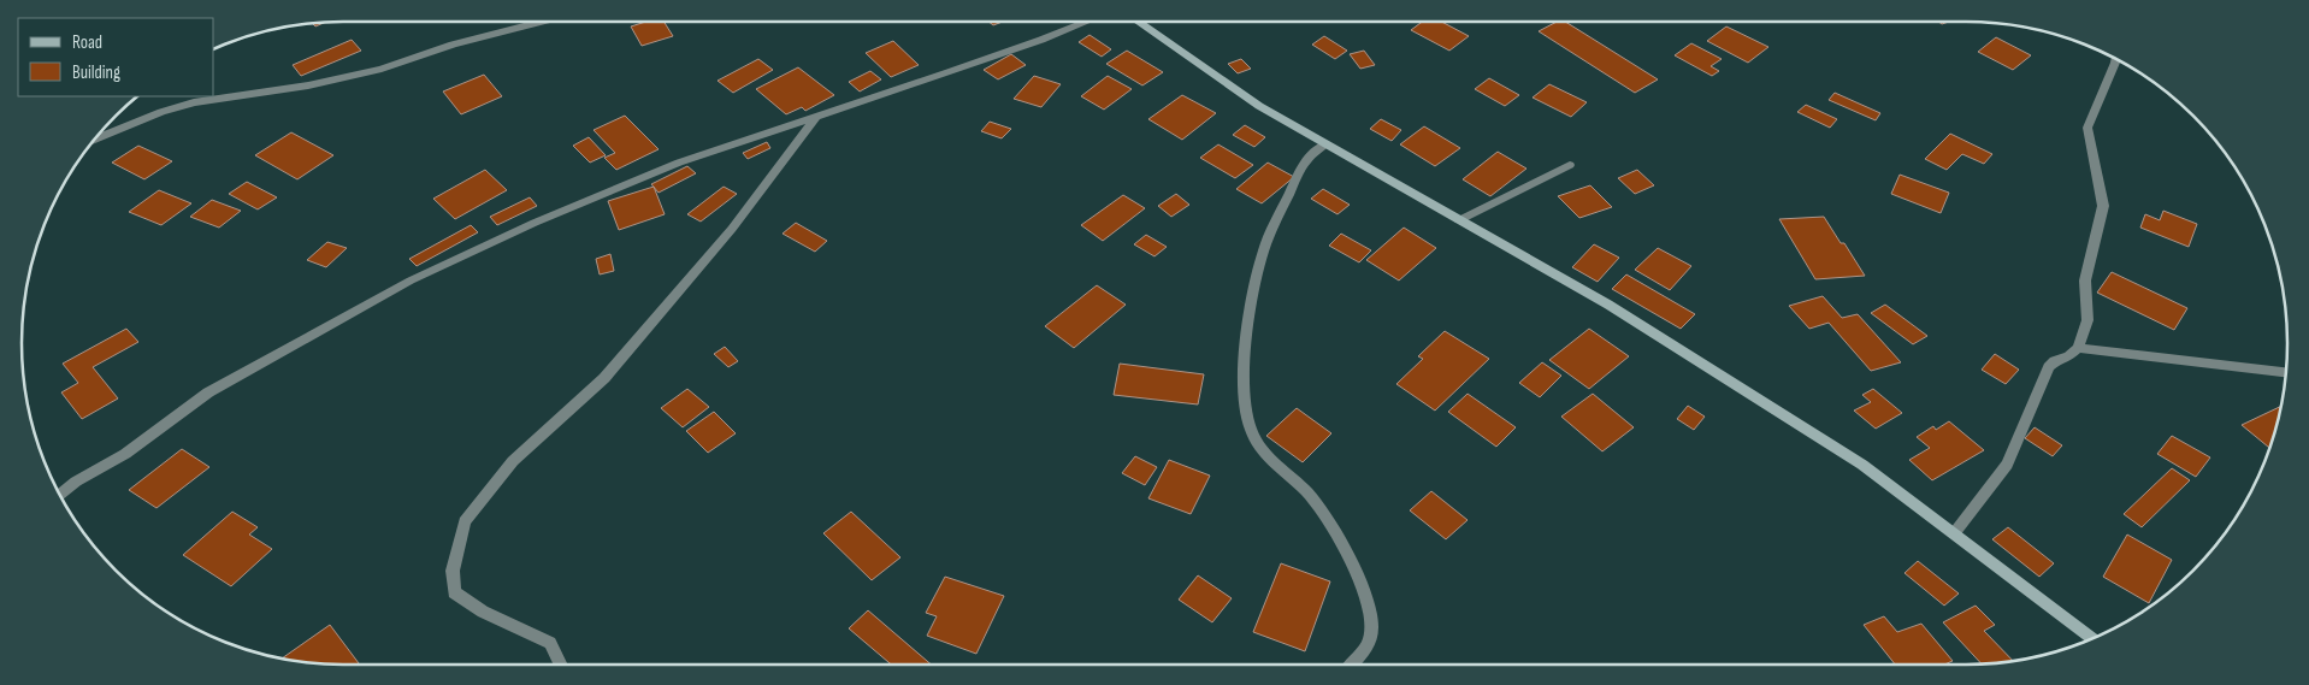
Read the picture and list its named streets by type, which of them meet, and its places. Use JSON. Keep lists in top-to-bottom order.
{
  "legend": ["Road", "Building"]
}
